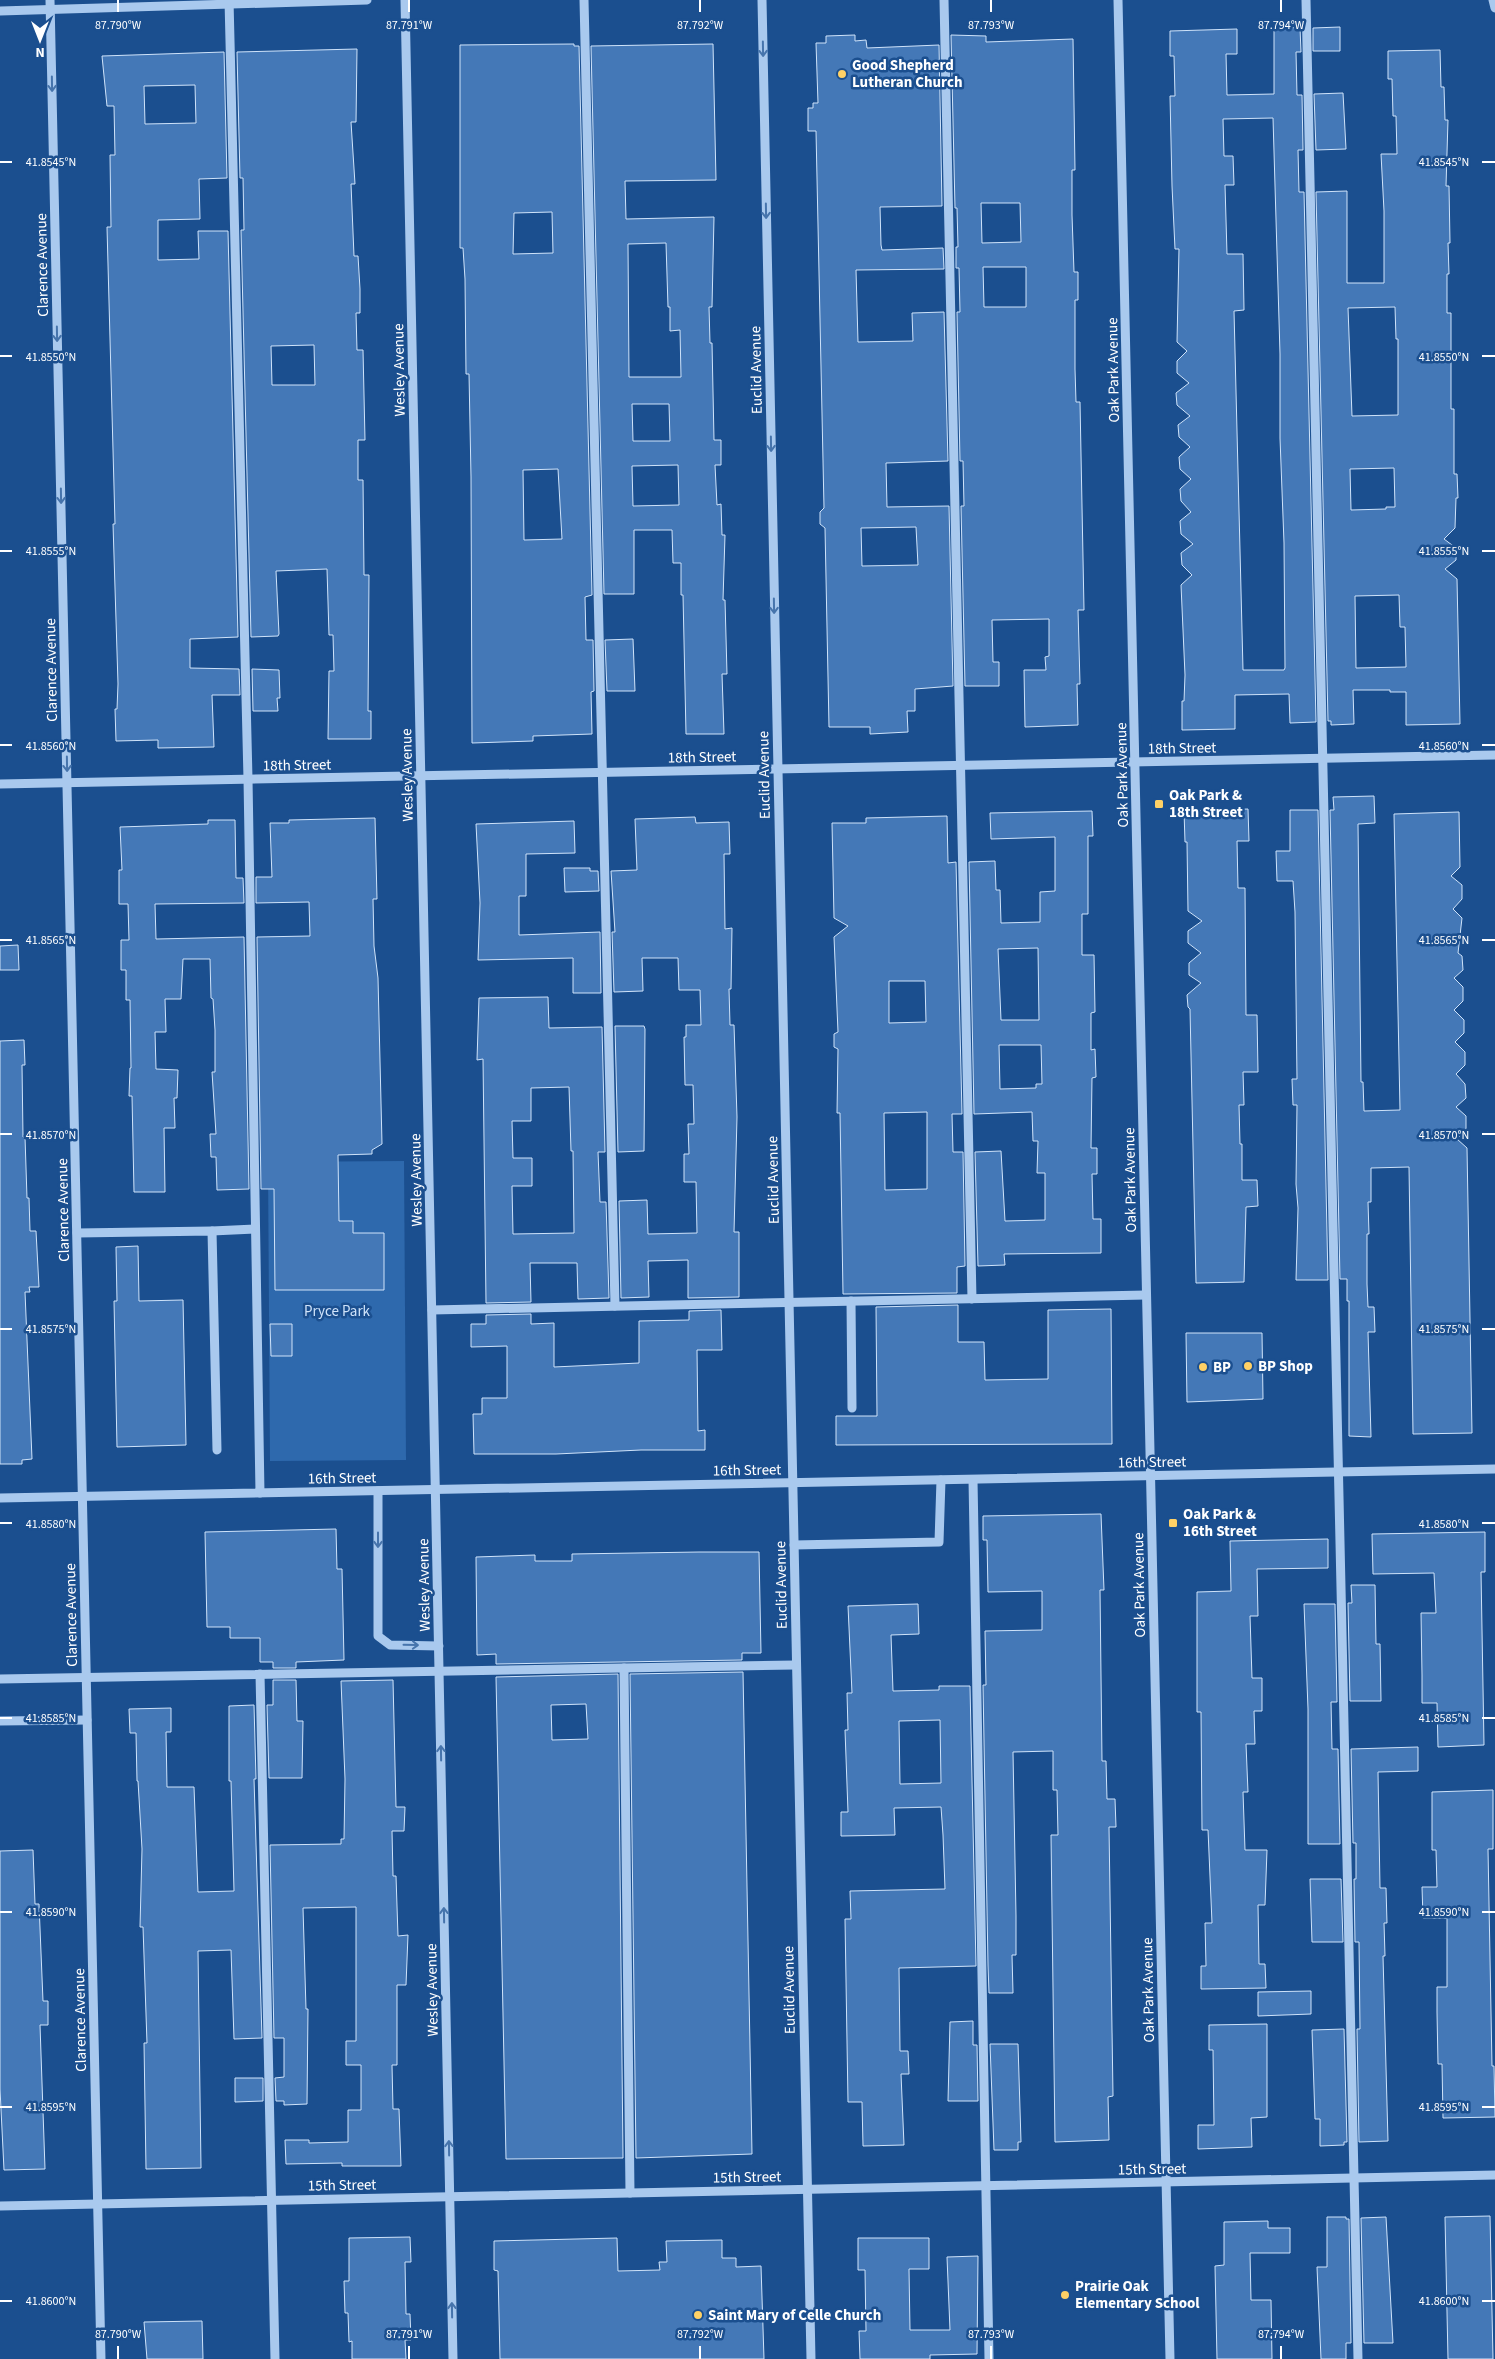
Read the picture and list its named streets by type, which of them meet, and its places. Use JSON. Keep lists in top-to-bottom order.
{
  "streets": {
    "street": [
      "Clarence Avenue",
      "Wesley Avenue",
      "Euclid Avenue",
      "Oak Park Avenue",
      "18th Street",
      "16th Street",
      "15th Street"
    ]
  },
  "crossings": [
    ["Clarence Avenue", "18th Street"],
    ["Clarence Avenue", "16th Street"],
    ["Clarence Avenue", "15th Street"],
    ["Wesley Avenue", "18th Street"],
    ["Wesley Avenue", "16th Street"],
    ["Wesley Avenue", "15th Street"],
    ["Euclid Avenue", "18th Street"],
    ["Euclid Avenue", "16th Street"],
    ["Euclid Avenue", "15th Street"],
    ["Oak Park Avenue", "18th Street"],
    ["Oak Park Avenue", "16th Street"],
    ["Oak Park Avenue", "15th Street"]
  ],
  "parks": ["Pryce Park"],
  "places": {
    "other": [
      "Good Shepherd Lutheran Church",
      "BP Shop",
      "BP",
      "Prairie Oak Elementary School",
      "Saint Mary of Celle Church"
    ],
    "transit": ["Oak Park & 18th Street", "Oak Park & 16th Street"]
  },
  "north": "bottom",
  "coordinates": [
    "87.790°W",
    "87.791°W",
    "87.792°W",
    "87.793°W",
    "87.794°W",
    "41.8545°N",
    "41.8550°N",
    "41.8555°N",
    "41.8560°N",
    "41.8565°N",
    "41.8570°N",
    "41.8575°N",
    "41.8580°N",
    "41.8585°N",
    "41.8590°N",
    "41.8595°N",
    "41.8600°N"
  ]
}
